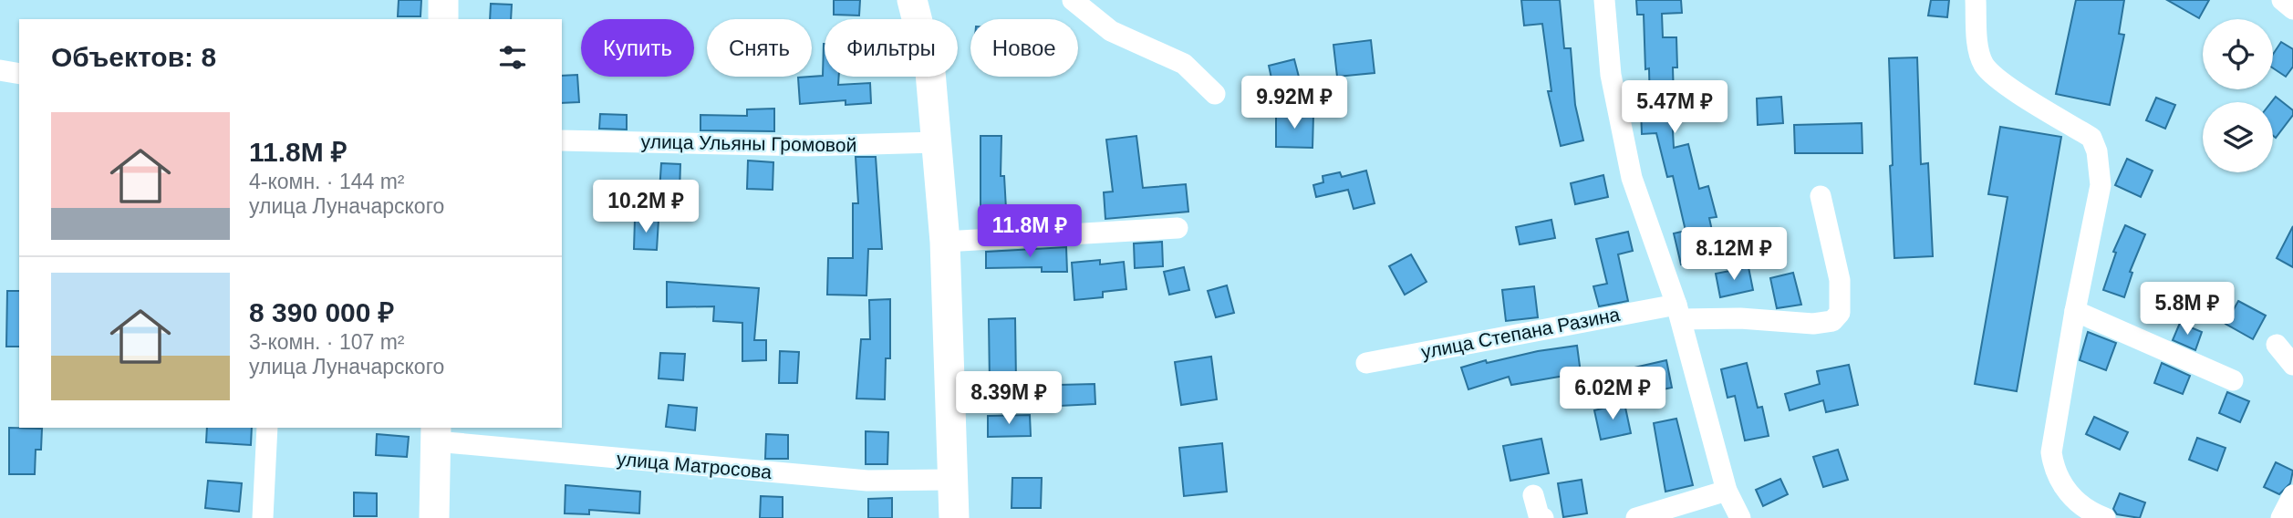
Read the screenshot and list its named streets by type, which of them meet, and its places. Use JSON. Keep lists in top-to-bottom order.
{
  "streets": {
    "street": ["улица Ульяны Громовой", "улица Степана Разина", "улица Матросова"]
  },
  "page": {
    "chip": [
      "Купить",
      "Снять",
      "Фильтры",
      "Новое"
    ],
    "heading": "Объектов: 8",
    "price": [
      "9.92M ₽",
      "5.47M ₽",
      "10.2M ₽",
      "11.8M ₽",
      "8.12M ₽",
      "5.8M ₽",
      "6.02M ₽",
      "8.39M ₽"
    ],
    "list": [
      {
        "name": "11.8M ₽",
        "note": "4-комн. · 144 m² · улица Луначарского"
      },
      {
        "name": "8 390 000 ₽",
        "note": "3-комн. · 107 m² · улица Луначарского"
      }
    ]
  }
}
